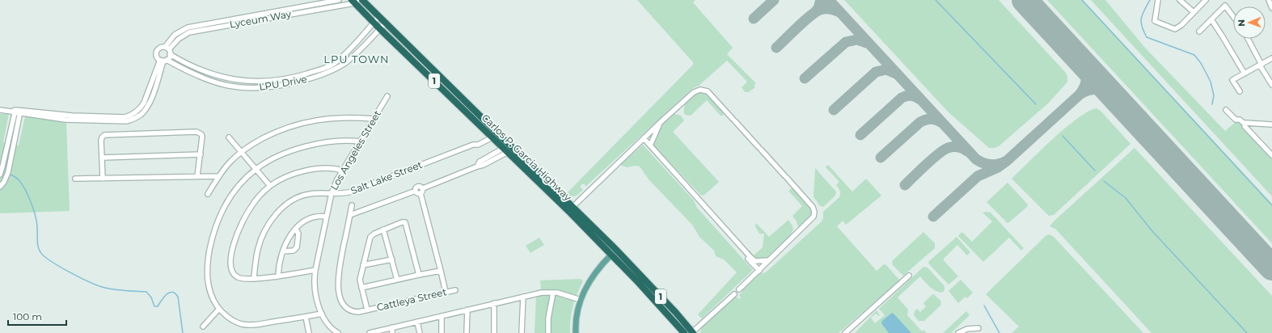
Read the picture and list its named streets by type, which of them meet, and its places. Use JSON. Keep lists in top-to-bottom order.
{
  "streets": {
    "highway": ["1", "Carlos P. Garcia Highway"],
    "street": [
      "Lyceum Way",
      "LPU Drive",
      "Los Angeles Street",
      "Salt Lake Street",
      "Cattleya Street"
    ]
  },
  "crossings": [
    ["Lyceum Way", "LPU Drive"],
    ["Lyceum Way", "Carlos P. Garcia Highway"],
    ["LPU Drive", "Carlos P. Garcia Highway"],
    ["Los Angeles Street", "Salt Lake Street"],
    ["Carlos P. Garcia Highway", "Salt Lake Street"]
  ],
  "districts": ["LPU TOWN"],
  "scale_bar": "100 m",
  "north": "left"
}
